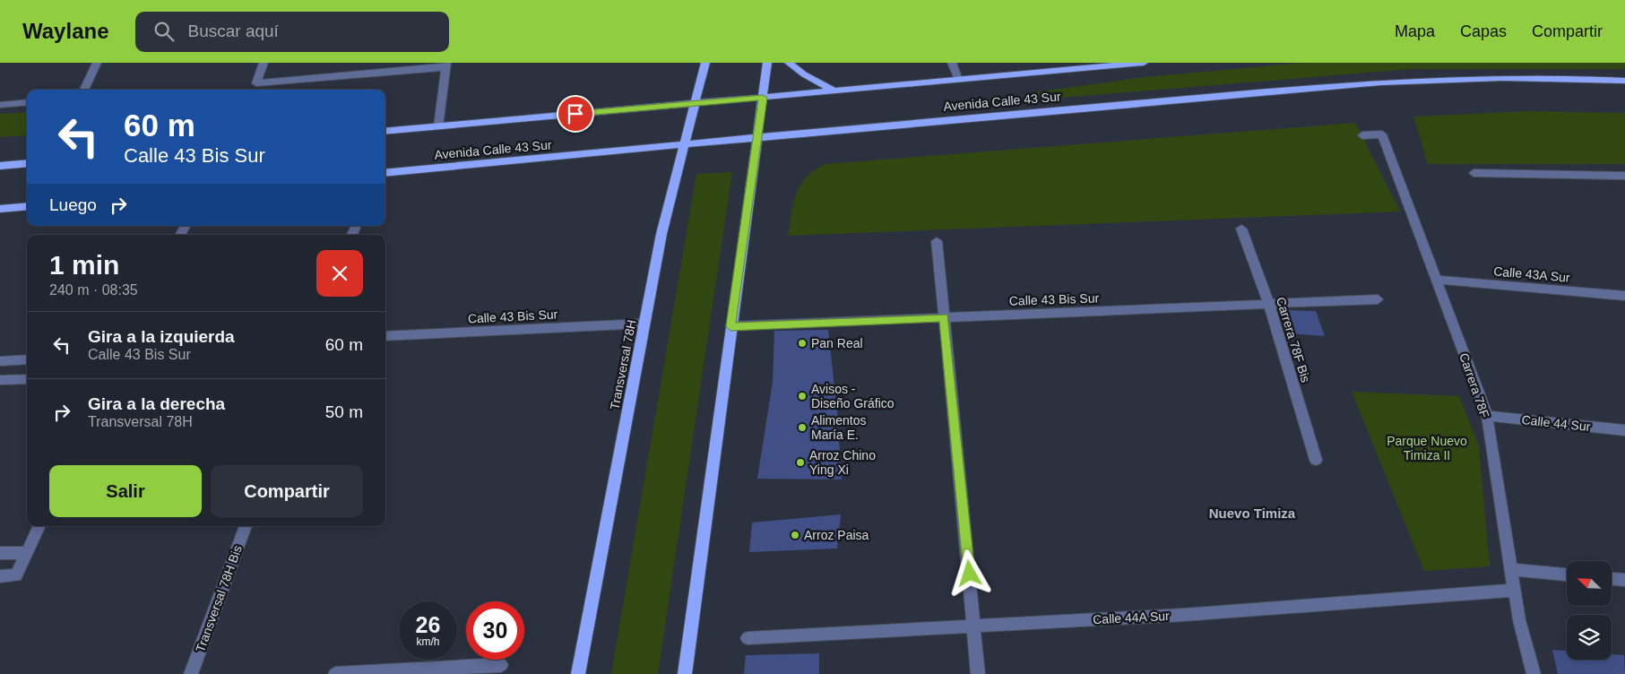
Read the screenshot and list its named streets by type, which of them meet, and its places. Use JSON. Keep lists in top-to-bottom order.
{
  "streets": {
    "main road": ["Avenida Calle 43 Sur", "Transversal 78H"],
    "street": [
      "Calle 43A Sur",
      "Calle 43 Bis Sur",
      "Carrera 78F Bis",
      "Carrera 78F",
      "Calle 44 Sur",
      "Transversal 78H Bis",
      "Calle 44A Sur"
    ]
  },
  "crossings": [
    ["Avenida Calle 43 Sur", "Transversal 78H"],
    ["Calle 43A Sur", "Carrera 78F"],
    ["Calle 43 Bis Sur", "Carrera 78F Bis"],
    ["Calle 43 Bis Sur", "Transversal 78H"],
    ["Carrera 78F", "Calle 44 Sur"],
    ["Carrera 78F", "Calle 44A Sur"]
  ],
  "districts": ["Nuevo Timiza"],
  "parks": ["Parque Nuevo Timiza II"],
  "places": [
    "Pan Real",
    "Avisos - Diseño Gráfico",
    "Alimentos María E.",
    "Arroz Chino Ying Xi",
    "Arroz Paisa"
  ],
  "north": "top left",
  "page": {
    "header": "Waylane",
    "search": "Buscar aquí",
    "nav": ["Mapa", "Capas", "Compartir"],
    "turn": ["60 m", "Calle 43 Bis Sur"],
    "then": "Luego",
    "heading": ["1 min", "240 m · 08:35"],
    "list": [
      {
        "name": "Gira a la izquierda",
        "note": "Calle 43 Bis Sur",
        "value": "60 m"
      },
      {
        "name": "Gira a la derecha",
        "note": "Transversal 78H",
        "value": "50 m"
      }
    ],
    "buttons": ["Salir", "Compartir"],
    "speed": "26 km/h",
    "limit": "30"
  }
}
